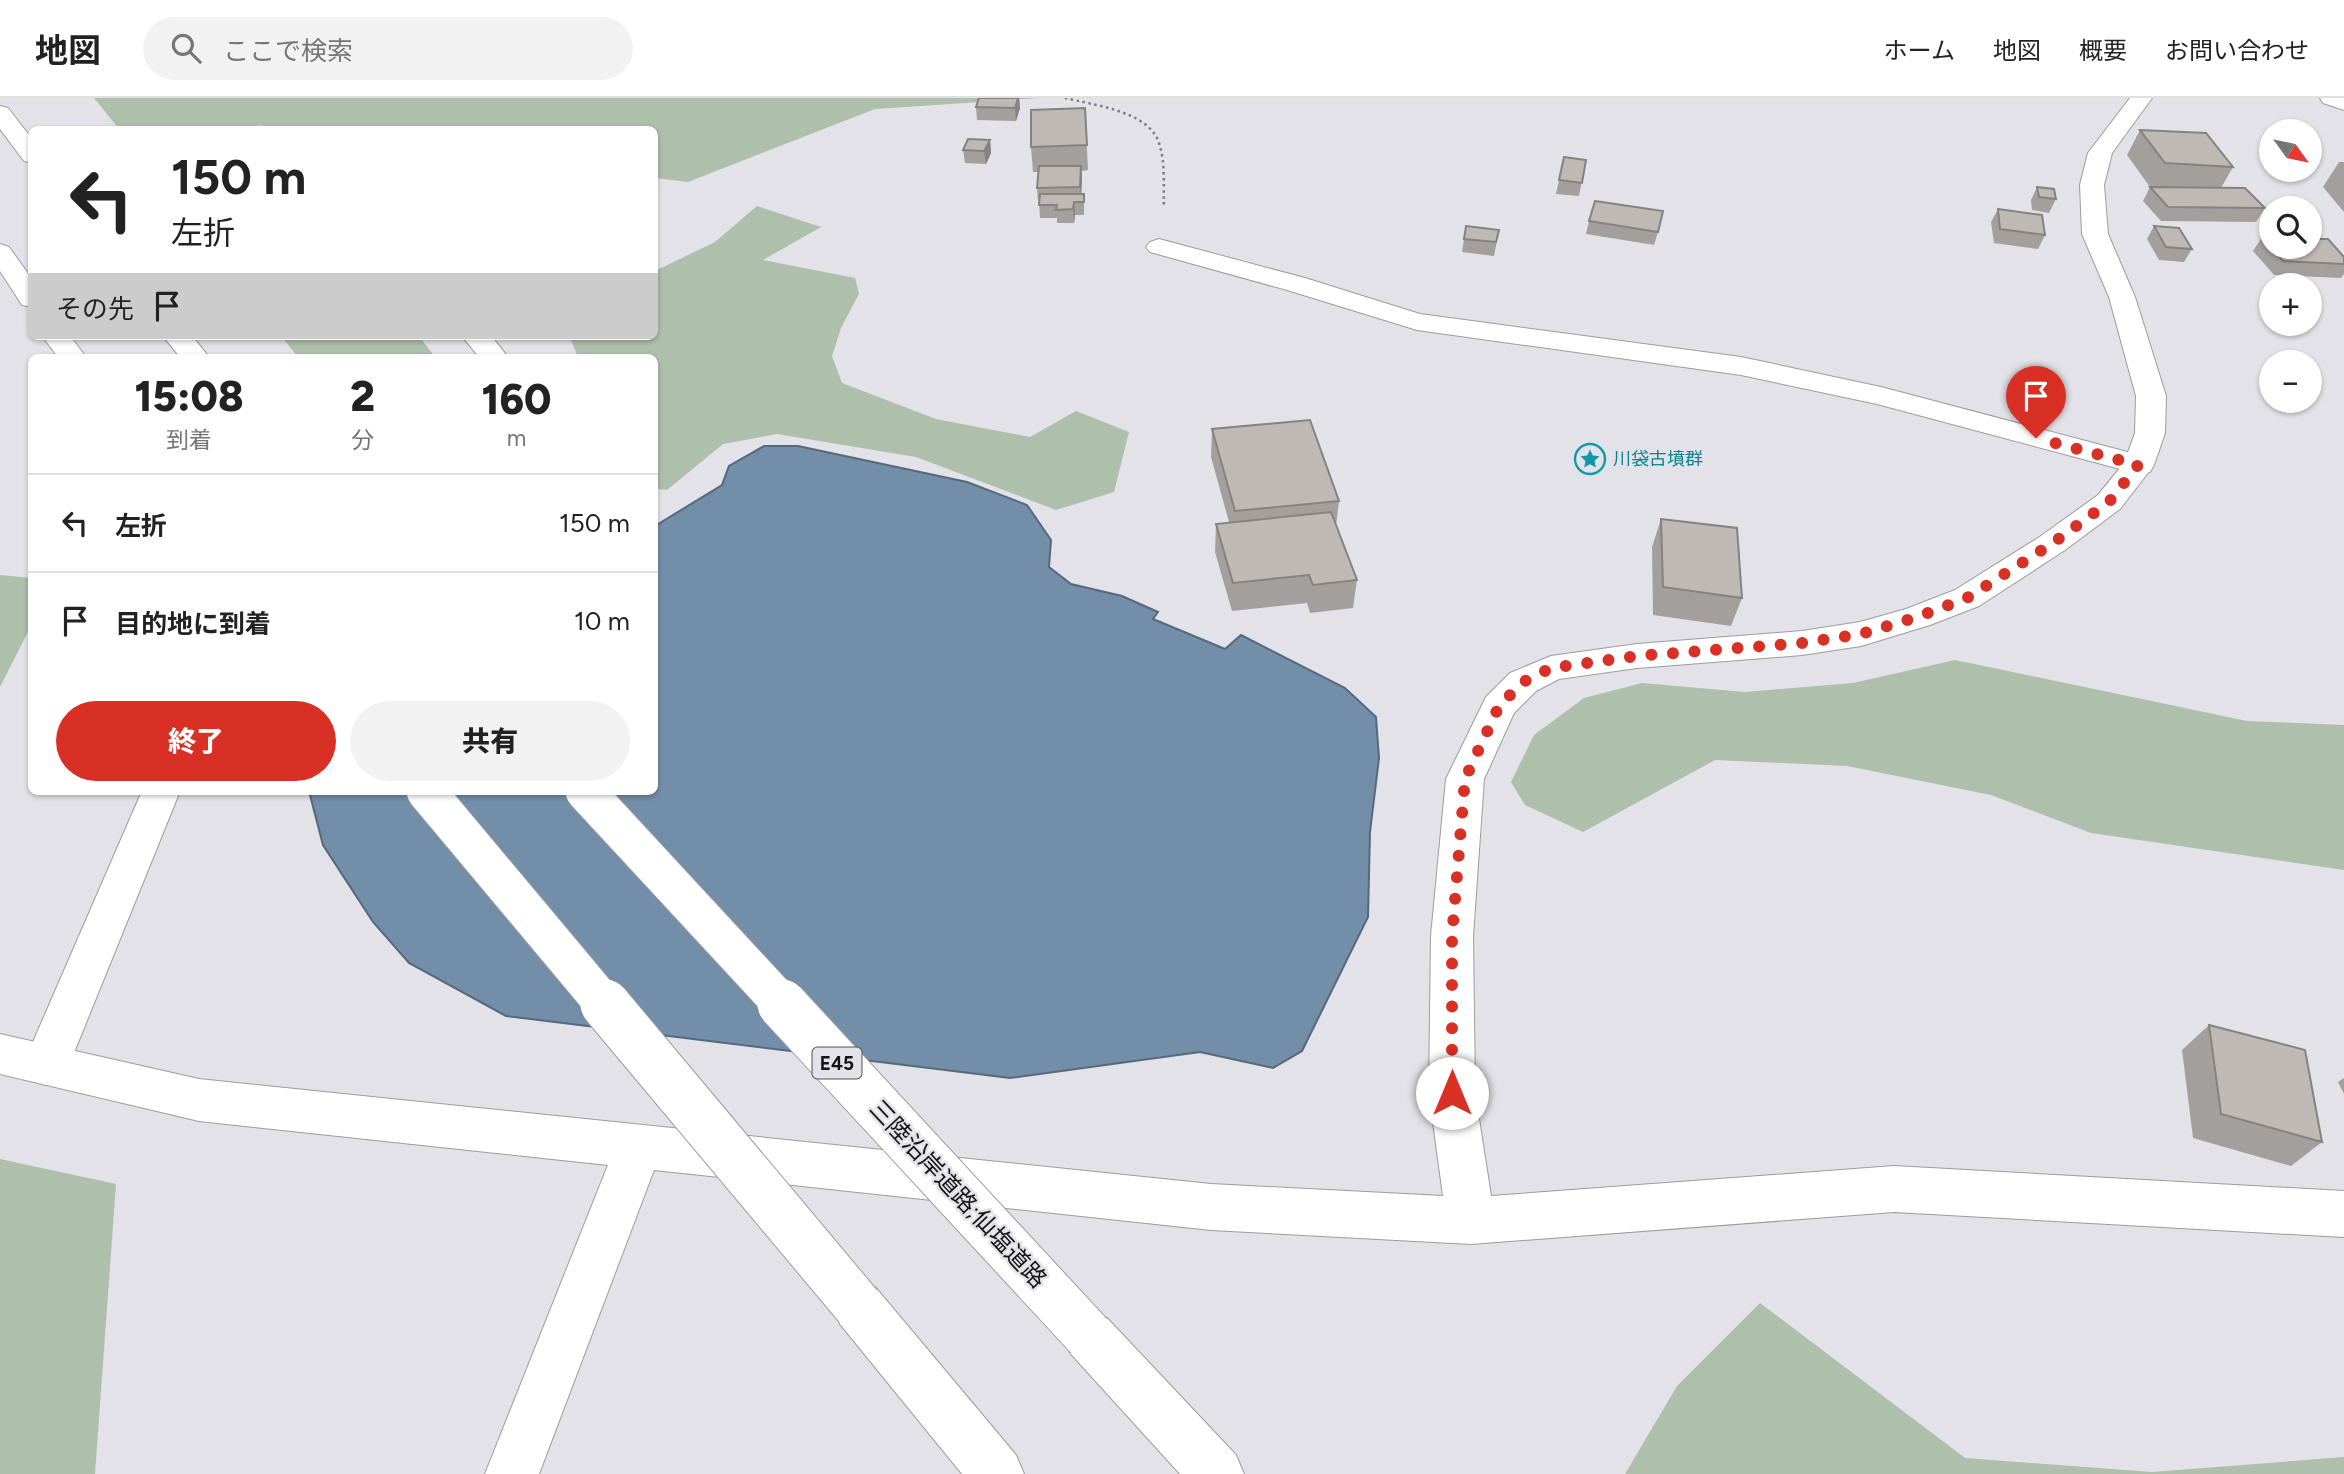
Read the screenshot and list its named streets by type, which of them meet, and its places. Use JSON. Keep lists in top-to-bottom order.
{
  "streets": {
    "main road": ["E45", "三陸沿岸道路;仙塩道路"]
  },
  "places": {
    "place": ["川袋古墳群"]
  },
  "north": "bottom right",
  "page": {
    "header": "地図",
    "search": "ここで検索",
    "nav": [
      "ホーム",
      "地図",
      "概要",
      "お問い合わせ"
    ],
    "map_buttons": ["+", "−"],
    "turn": ["150 m", "左折"],
    "then": "その先",
    "eta": [
      "15:08",
      "到着",
      "2",
      "分",
      "160",
      "m"
    ],
    "list": [
      {
        "name": "左折",
        "value": "150 m"
      },
      {
        "name": "目的地に到着",
        "value": "10 m"
      }
    ],
    "buttons": ["終了", "共有"]
  }
}
